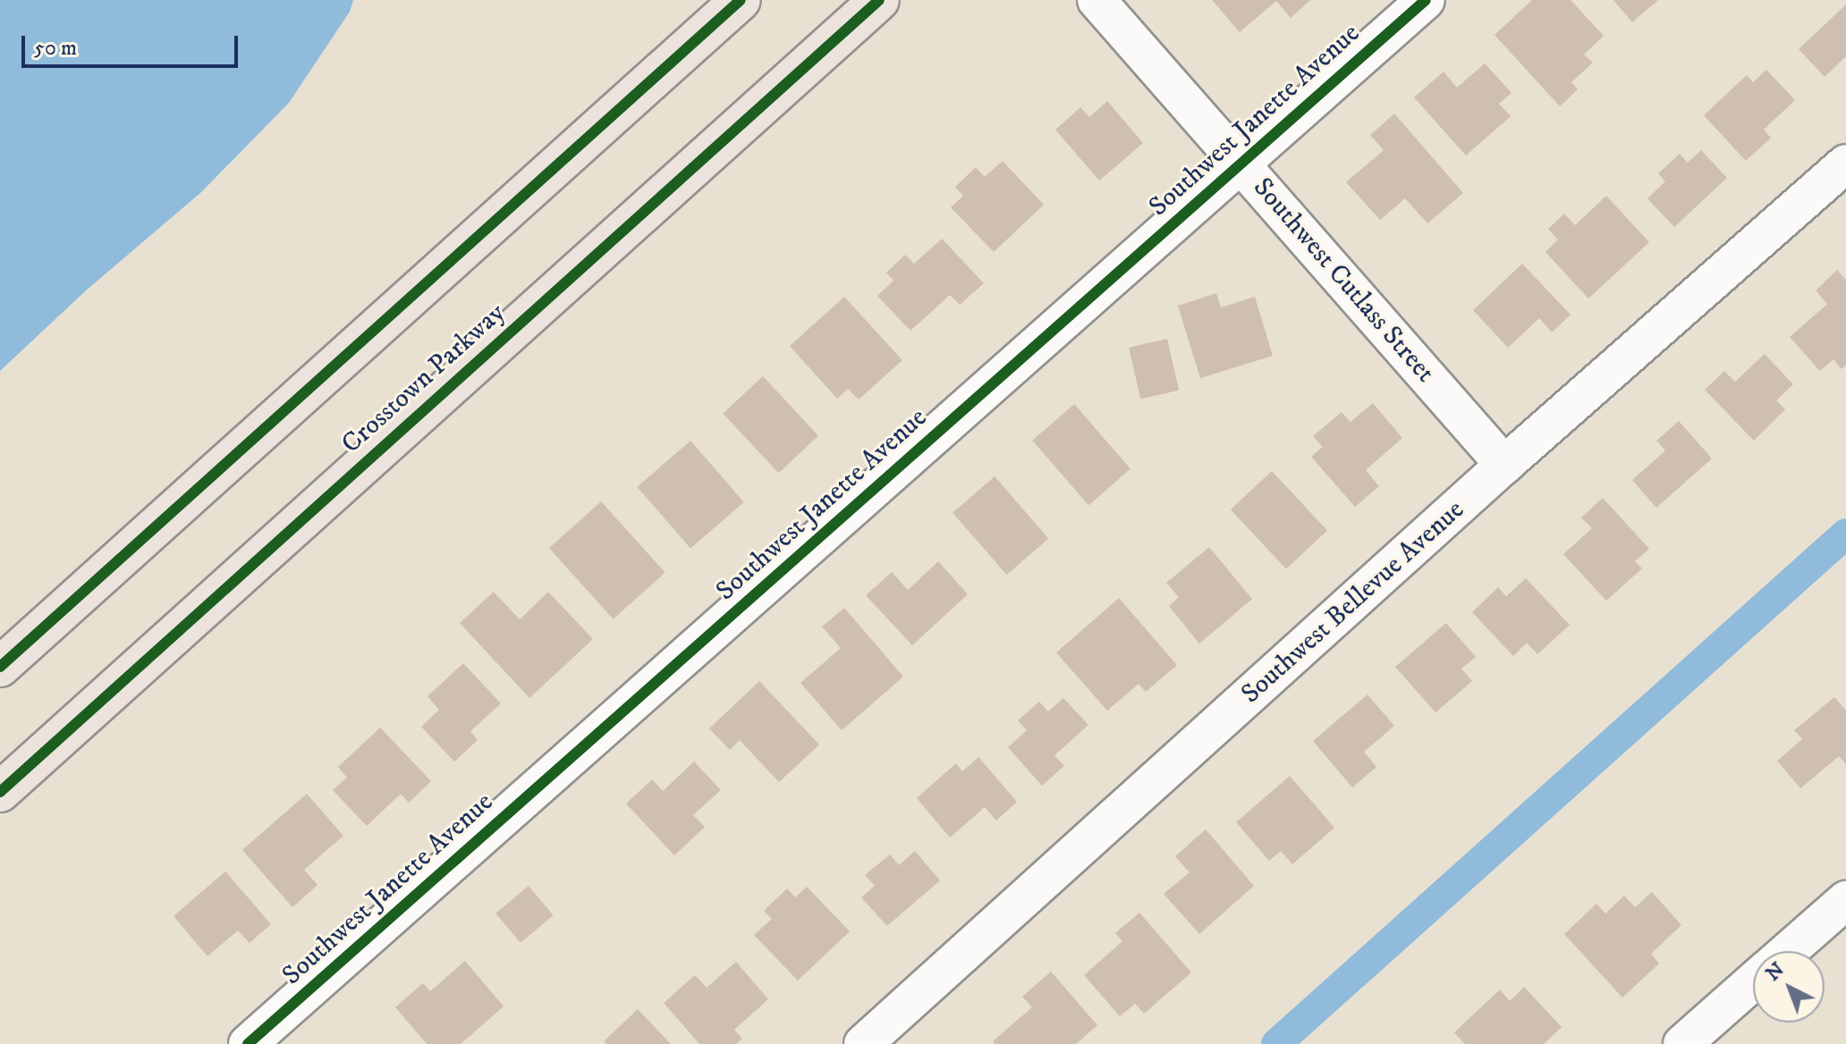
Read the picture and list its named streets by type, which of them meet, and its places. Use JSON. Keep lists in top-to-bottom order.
{
  "streets": {
    "main road": ["Crosstown Parkway"],
    "street": ["Southwest Janette Avenue", "Southwest Cutlass Street", "Southwest Bellevue Avenue"]
  },
  "crossings": [
    ["Southwest Janette Avenue", "Southwest Cutlass Street"],
    ["Southwest Cutlass Street", "Southwest Bellevue Avenue"]
  ],
  "scale_bar": "50 m",
  "north": "top left"
}
